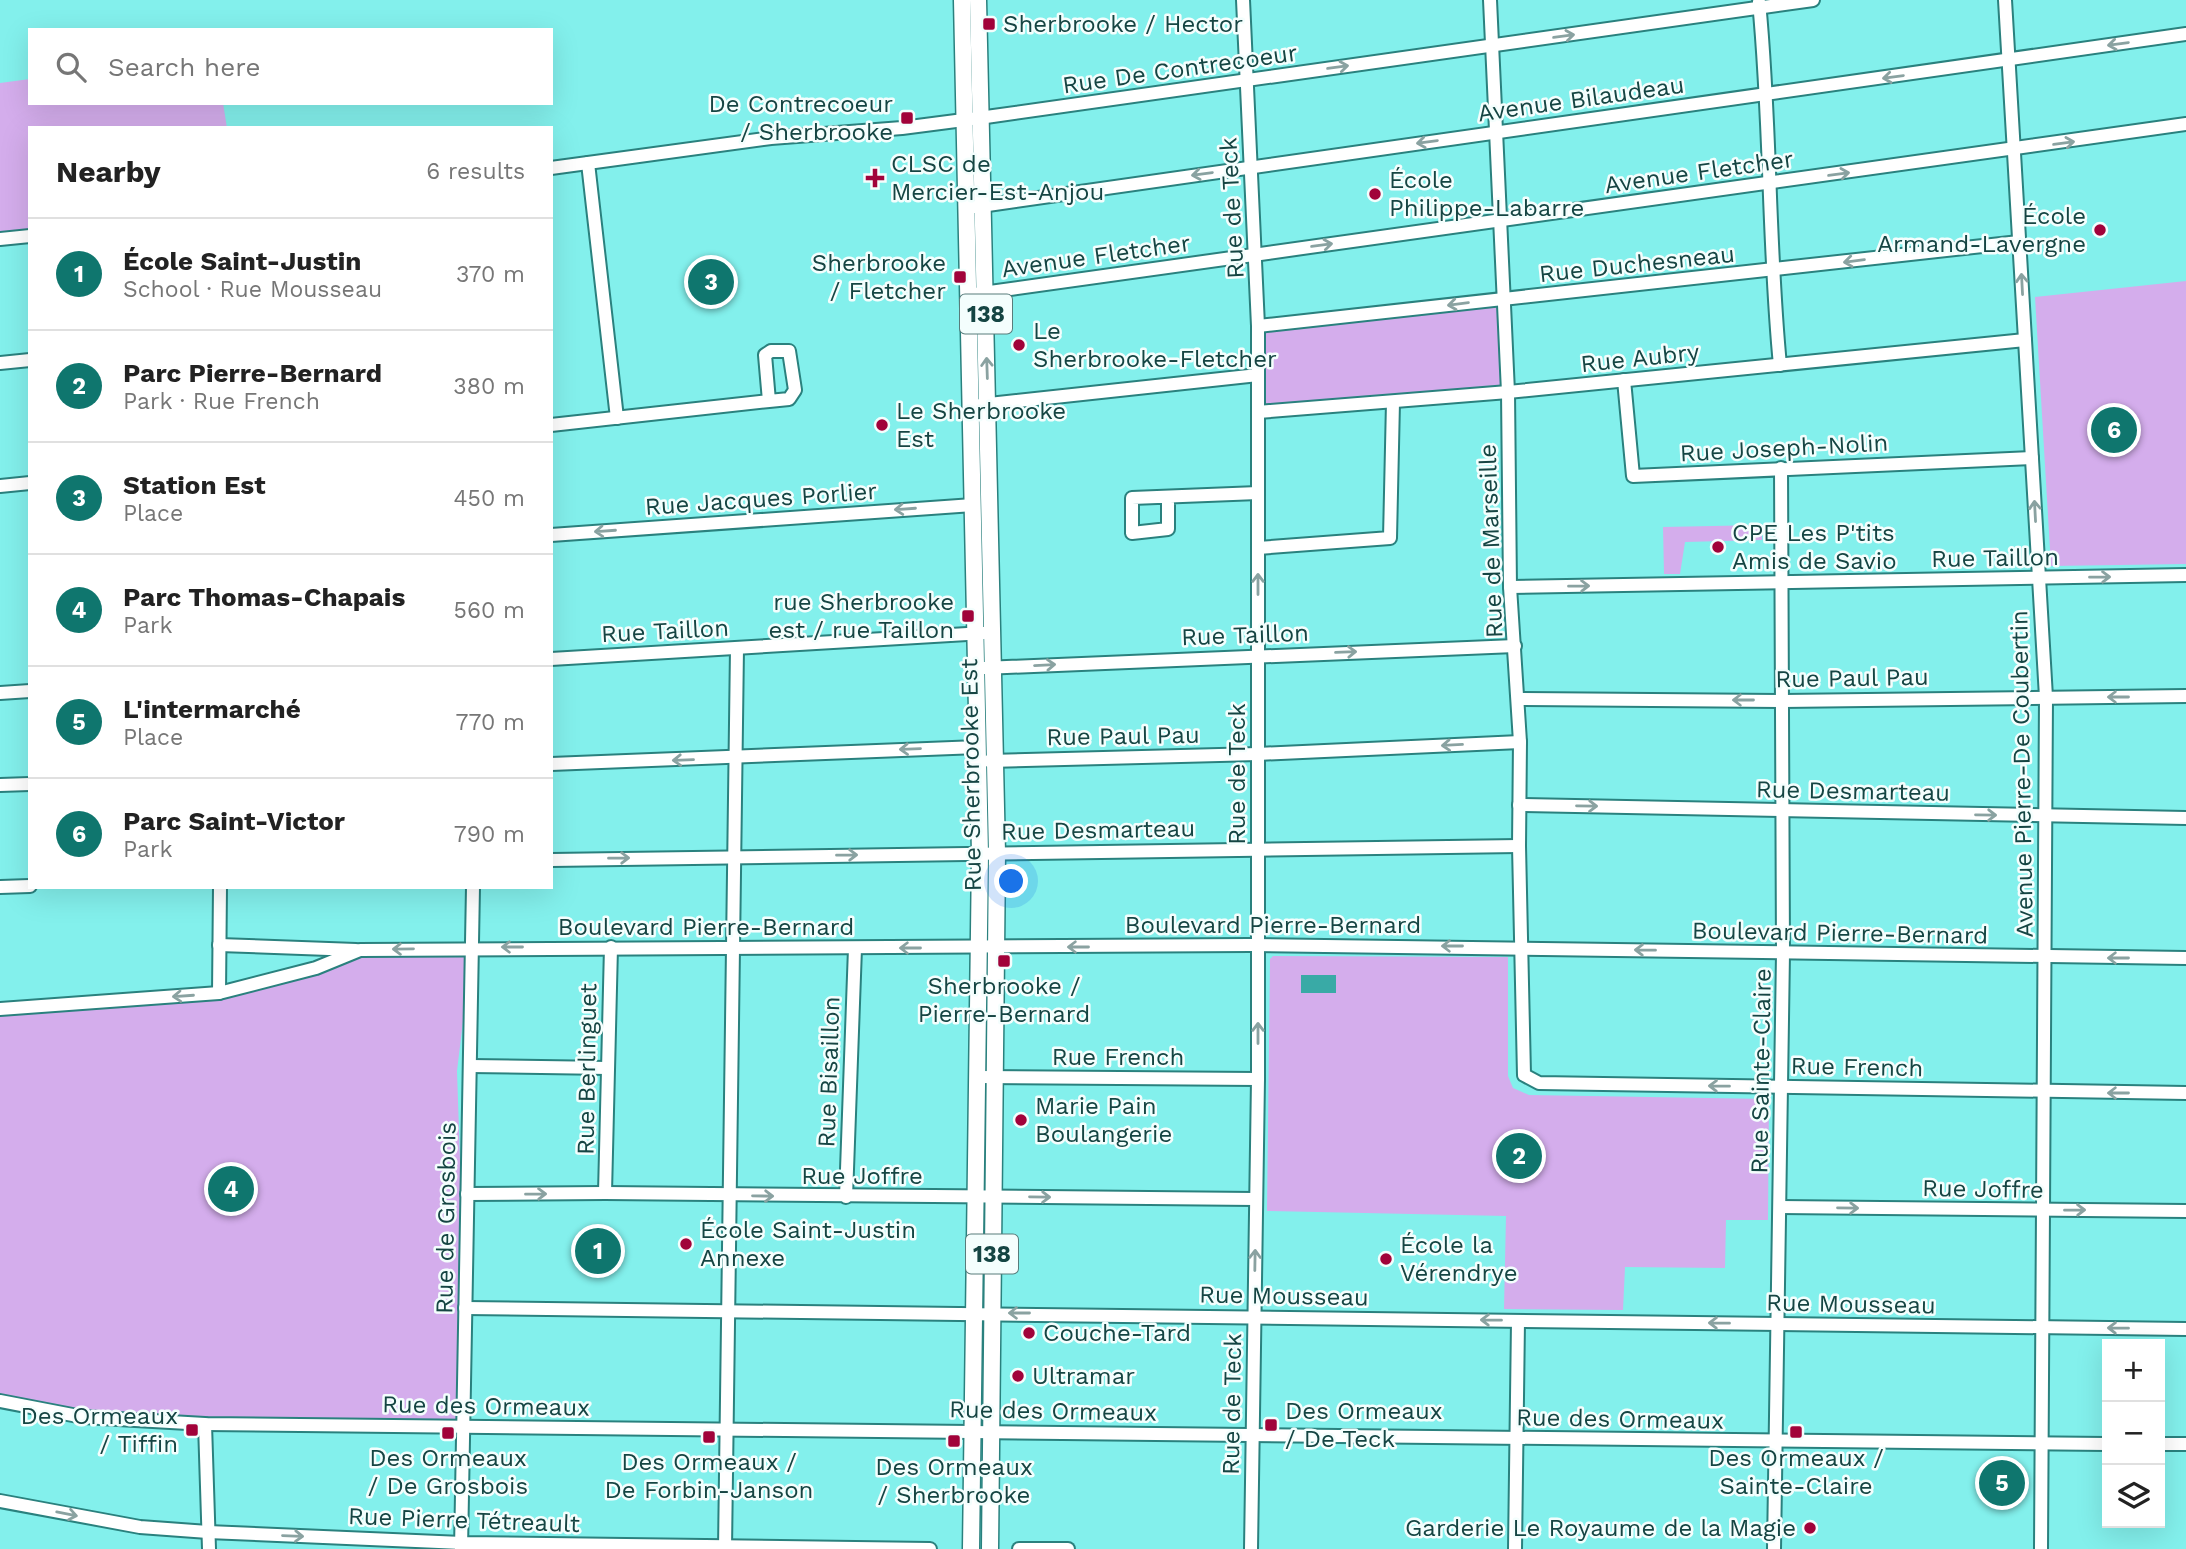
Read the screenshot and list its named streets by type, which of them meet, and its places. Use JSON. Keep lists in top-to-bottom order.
{
  "streets": {
    "main road": ["138", "Rue Sherbrooke Est"],
    "street": [
      "Rue De Contrecoeur",
      "Avenue Bilaudeau",
      "Avenue Fletcher",
      "Rue de Teck",
      "Rue Duchesneau",
      "Rue Aubry",
      "Rue Joseph-Nolin",
      "Rue Jacques Porlier",
      "Rue de Marseille",
      "Rue Taillon",
      "Rue Paul Pau",
      "Avenue Pierre-De Coubertin",
      "Rue Desmarteau",
      "Boulevard Pierre-Bernard",
      "Rue French",
      "Rue Berlinguet",
      "Rue Sainte-Claire",
      "Rue Bisaillon",
      "Rue Joffre",
      "Rue de Grosbois",
      "Rue Mousseau",
      "Rue des Ormeaux",
      "Rue Pierre Tétreault"
    ]
  },
  "crossings": [
    ["Rue De Contrecoeur", "Rue de Teck"],
    ["Rue De Contrecoeur", "Rue de Marseille"],
    ["Rue De Contrecoeur", "Rue Sherbrooke Est"],
    ["Avenue Bilaudeau", "Rue de Teck"],
    ["Avenue Bilaudeau", "Rue de Marseille"],
    ["Avenue Bilaudeau", "Avenue Pierre-De Coubertin"],
    ["Avenue Bilaudeau", "Rue Sherbrooke Est"],
    ["Avenue Fletcher", "Rue de Teck"],
    ["Avenue Fletcher", "Rue de Marseille"],
    ["Avenue Fletcher", "Avenue Pierre-De Coubertin"],
    ["Avenue Fletcher", "Rue Sherbrooke Est"],
    ["Rue de Teck", "Rue Duchesneau"],
    ["Rue de Teck", "Rue Aubry"],
    ["Rue de Teck", "Rue Taillon"],
    ["Rue de Teck", "Rue Paul Pau"],
    ["Rue de Teck", "Rue Desmarteau"],
    ["Rue de Teck", "Boulevard Pierre-Bernard"],
    ["Rue de Teck", "Rue French"],
    ["Rue de Teck", "Rue Joffre"],
    ["Rue de Teck", "Rue Mousseau"],
    ["Rue de Teck", "Rue des Ormeaux"],
    ["Rue Duchesneau", "Rue de Marseille"],
    ["Rue Duchesneau", "Avenue Pierre-De Coubertin"],
    ["Rue Aubry", "Rue Joseph-Nolin"],
    ["Rue Aubry", "Rue de Marseille"],
    ["Rue Aubry", "Avenue Pierre-De Coubertin"],
    ["Rue Joseph-Nolin", "Avenue Pierre-De Coubertin"],
    ["Rue Joseph-Nolin", "Rue Sainte-Claire"],
    ["Rue Jacques Porlier", "Rue Sherbrooke Est"],
    ["Rue de Marseille", "Rue Taillon"],
    ["Rue de Marseille", "Rue Paul Pau"],
    ["Rue de Marseille", "Rue Desmarteau"],
    ["Rue de Marseille", "Boulevard Pierre-Bernard"],
    ["Rue de Marseille", "Rue French"],
    ["Rue Taillon", "Avenue Pierre-De Coubertin"],
    ["Rue Taillon", "Rue Sherbrooke Est"],
    ["Rue Taillon", "Rue Sainte-Claire"],
    ["Rue Paul Pau", "Avenue Pierre-De Coubertin"],
    ["Rue Paul Pau", "Rue Sherbrooke Est"],
    ["Rue Paul Pau", "Rue Sainte-Claire"],
    ["Avenue Pierre-De Coubertin", "Rue Desmarteau"],
    ["Avenue Pierre-De Coubertin", "Boulevard Pierre-Bernard"],
    ["Avenue Pierre-De Coubertin", "Rue French"],
    ["Avenue Pierre-De Coubertin", "Rue Joffre"],
    ["Avenue Pierre-De Coubertin", "Rue Mousseau"],
    ["Avenue Pierre-De Coubertin", "Rue des Ormeaux"],
    ["Rue Sherbrooke Est", "Rue Desmarteau"],
    ["Rue Sherbrooke Est", "Boulevard Pierre-Bernard"],
    ["Rue Sherbrooke Est", "Rue French"],
    ["Rue Sherbrooke Est", "Rue Joffre"],
    ["Rue Sherbrooke Est", "Rue Mousseau"],
    ["Rue Sherbrooke Est", "Rue des Ormeaux"],
    ["Rue Desmarteau", "Rue Sainte-Claire"],
    ["Boulevard Pierre-Bernard", "Rue Berlinguet"],
    ["Boulevard Pierre-Bernard", "Rue Sainte-Claire"],
    ["Boulevard Pierre-Bernard", "Rue Bisaillon"],
    ["Boulevard Pierre-Bernard", "Rue de Grosbois"],
    ["Rue French", "Rue Sainte-Claire"],
    ["Rue Berlinguet", "Rue Joffre"],
    ["Rue Sainte-Claire", "Rue Joffre"],
    ["Rue Sainte-Claire", "Rue Mousseau"],
    ["Rue Sainte-Claire", "Rue des Ormeaux"],
    ["Rue Bisaillon", "Rue Joffre"],
    ["Rue Joffre", "Rue de Grosbois"],
    ["Rue de Grosbois", "Rue Mousseau"],
    ["Rue de Grosbois", "Rue des Ormeaux"],
    ["Rue de Grosbois", "Rue Pierre Tétreault"]
  ],
  "one_way": [
    "Rue De Contrecoeur",
    "Avenue Bilaudeau",
    "Avenue Fletcher",
    "Rue Duchesneau",
    "Rue Jacques Porlier",
    "Rue Taillon",
    "Rue Paul Pau",
    "Rue Desmarteau",
    "Boulevard Pierre-Bernard",
    "Rue French",
    "Rue Joffre",
    "Rue Mousseau",
    "Rue Pierre Tétreault"
  ],
  "places": {
    "transit": [
      "Sherbrooke / Hector",
      "De Contrecoeur / Sherbrooke",
      "Sherbrooke / Fletcher",
      "rue Sherbrooke est / rue Taillon",
      "Sherbrooke / Pierre-Bernard",
      "Des Ormeaux / De Teck",
      "Des Ormeaux / Tiffin",
      "Des Ormeaux / Sainte-Claire",
      "Des Ormeaux / De Grosbois",
      "Des Ormeaux / De Forbin-Janson",
      "Des Ormeaux / Sherbrooke"
    ],
    "health": ["CLSC de Mercier-Est-Anjou"],
    "other": [
      "École Philippe-Labarre",
      "École Armand-Lavergne",
      "Le Sherbrooke-Fletcher",
      "Le Sherbrooke Est",
      "CPE Les P'tits Amis de Savio",
      "Marie Pain Boulangerie",
      "École Saint-Justin Annexe",
      "École la Vérendrye",
      "Couche-Tard",
      "Ultramar",
      "Garderie Le Royaume de la Magie"
    ]
  },
  "page": {
    "search": "Search here",
    "heading": ["Nearby", "6 results"],
    "list": [
      {
        "mark": "1",
        "name": "École Saint-Justin",
        "note": "School · Rue Mousseau",
        "value": "370 m"
      },
      {
        "mark": "2",
        "name": "Parc Pierre-Bernard",
        "note": "Park · Rue French",
        "value": "380 m"
      },
      {
        "mark": "3",
        "name": "Station Est",
        "note": "Place",
        "value": "450 m"
      },
      {
        "mark": "4",
        "name": "Parc Thomas-Chapais",
        "note": "Park",
        "value": "560 m"
      },
      {
        "mark": "5",
        "name": "L'intermarché",
        "note": "Place",
        "value": "770 m"
      },
      {
        "mark": "6",
        "name": "Parc Saint-Victor",
        "note": "Park",
        "value": "790 m"
      }
    ],
    "pins": [
      "3",
      "6",
      "2",
      "4",
      "1",
      "5"
    ],
    "map_buttons": ["+", "−"]
  }
}
